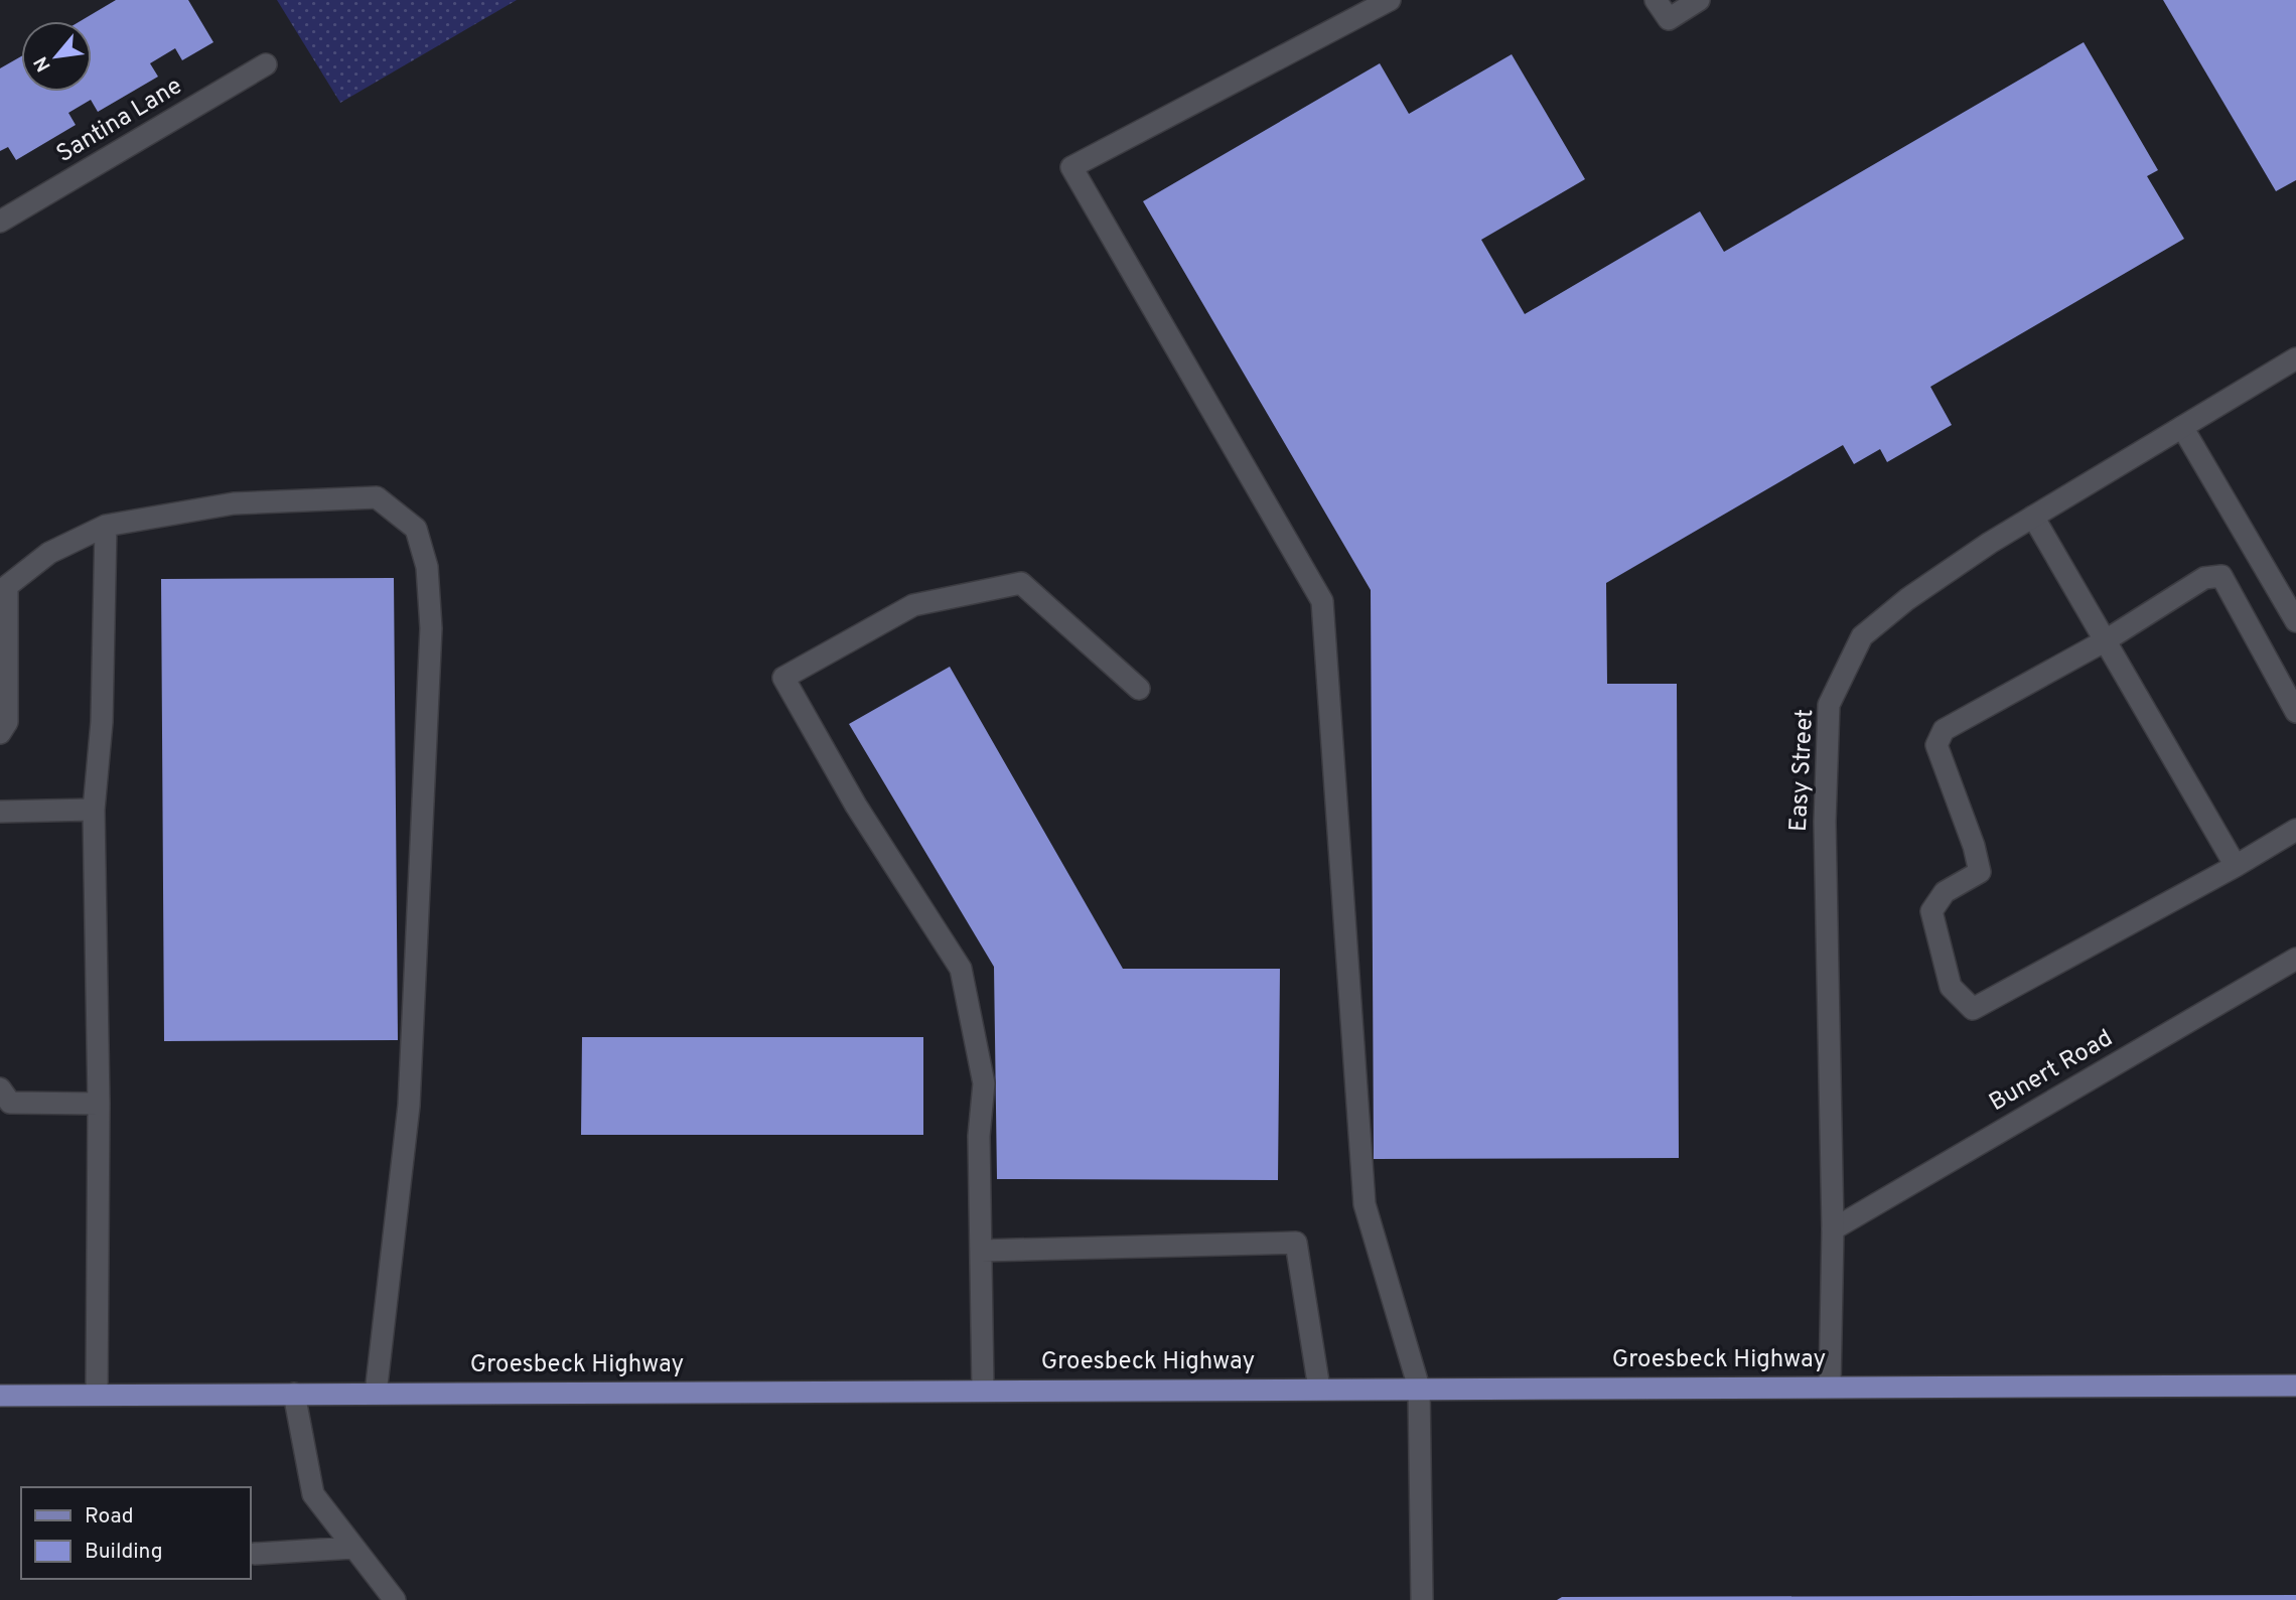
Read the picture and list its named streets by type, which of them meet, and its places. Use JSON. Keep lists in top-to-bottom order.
{
  "streets": {
    "main road": ["Groesbeck Highway"],
    "street": ["Santina Lane", "Easy Street", "Bunert Road"]
  },
  "crossings": [
    ["Easy Street", "Bunert Road"],
    ["Easy Street", "Groesbeck Highway"]
  ],
  "legend": ["Road", "Building"],
  "north": "bottom left"
}
